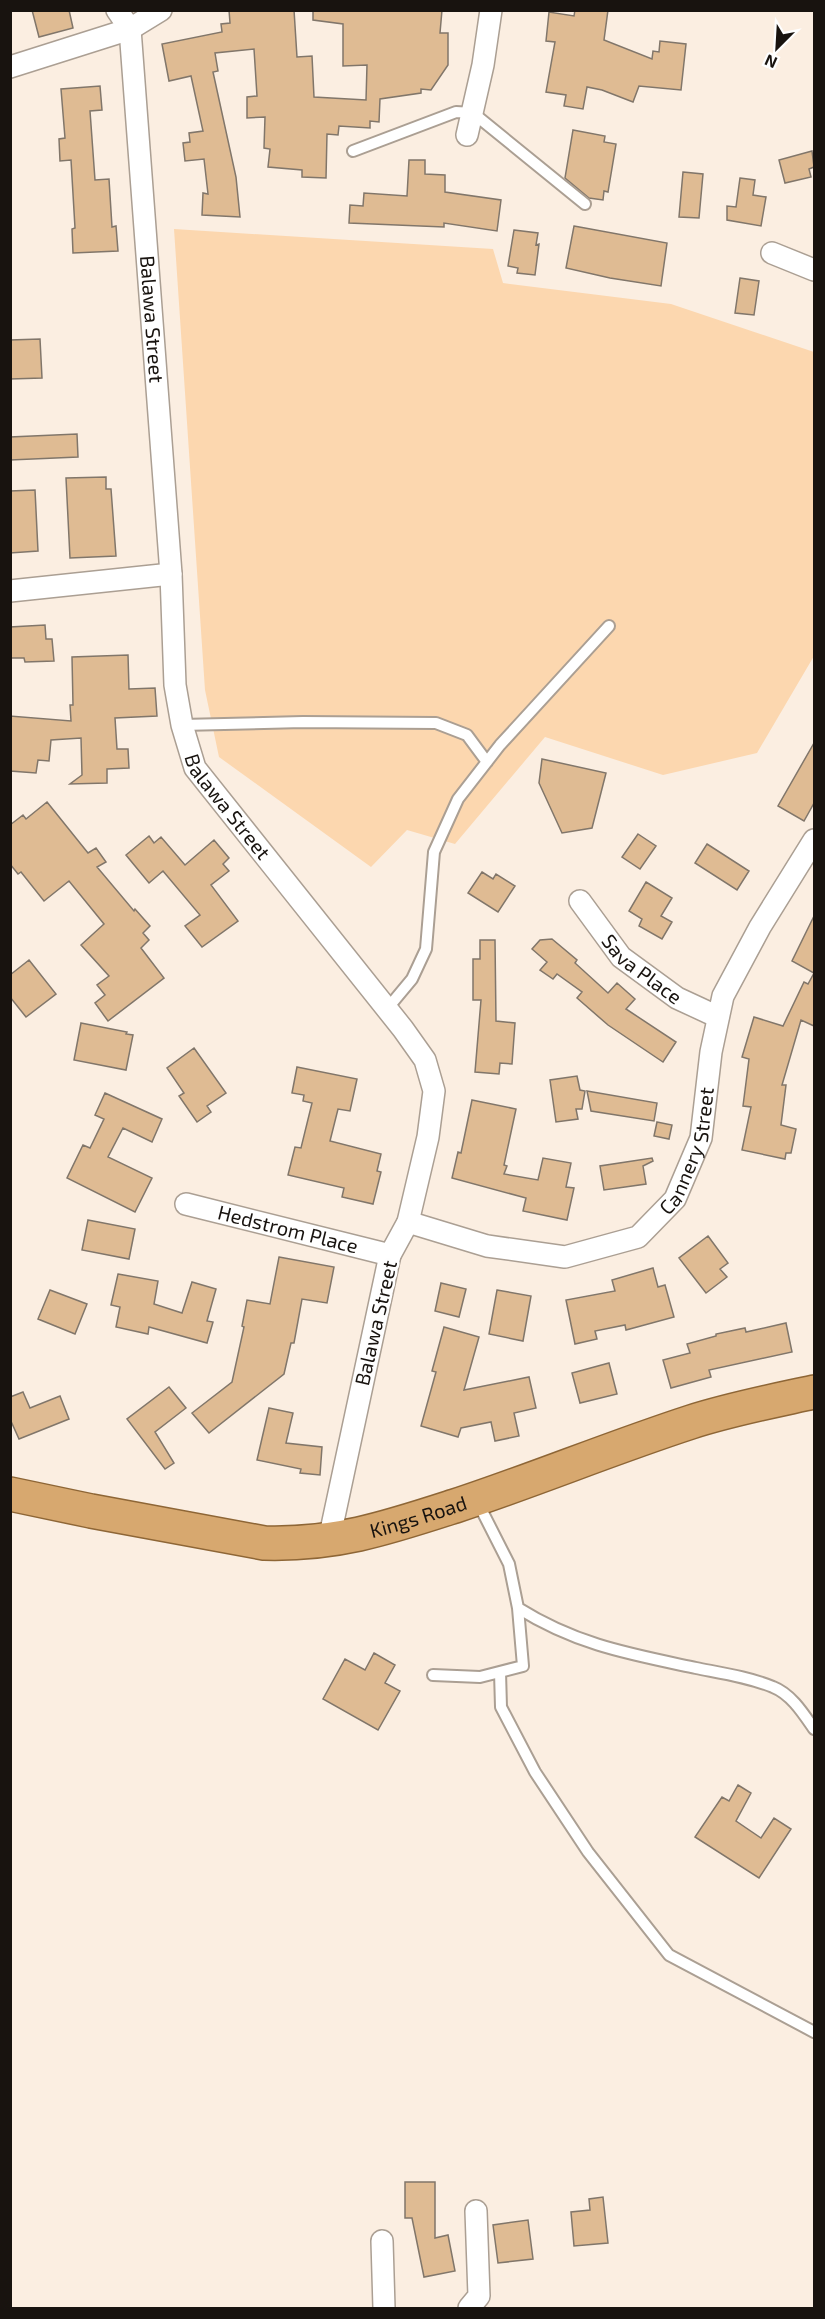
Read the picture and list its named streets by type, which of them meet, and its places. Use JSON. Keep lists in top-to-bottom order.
{
  "streets": {
    "highway": ["Kings Road"],
    "street": [
      "Balawa Street",
      "Sava Place",
      "Cannery Street",
      "Hedstrom Place"
    ]
  },
  "crossings": [
    ["Balawa Street", "Cannery Street"],
    ["Balawa Street", "Hedstrom Place"],
    ["Balawa Street", "Kings Road"],
    ["Sava Place", "Cannery Street"]
  ],
  "north": "bottom left"
}
